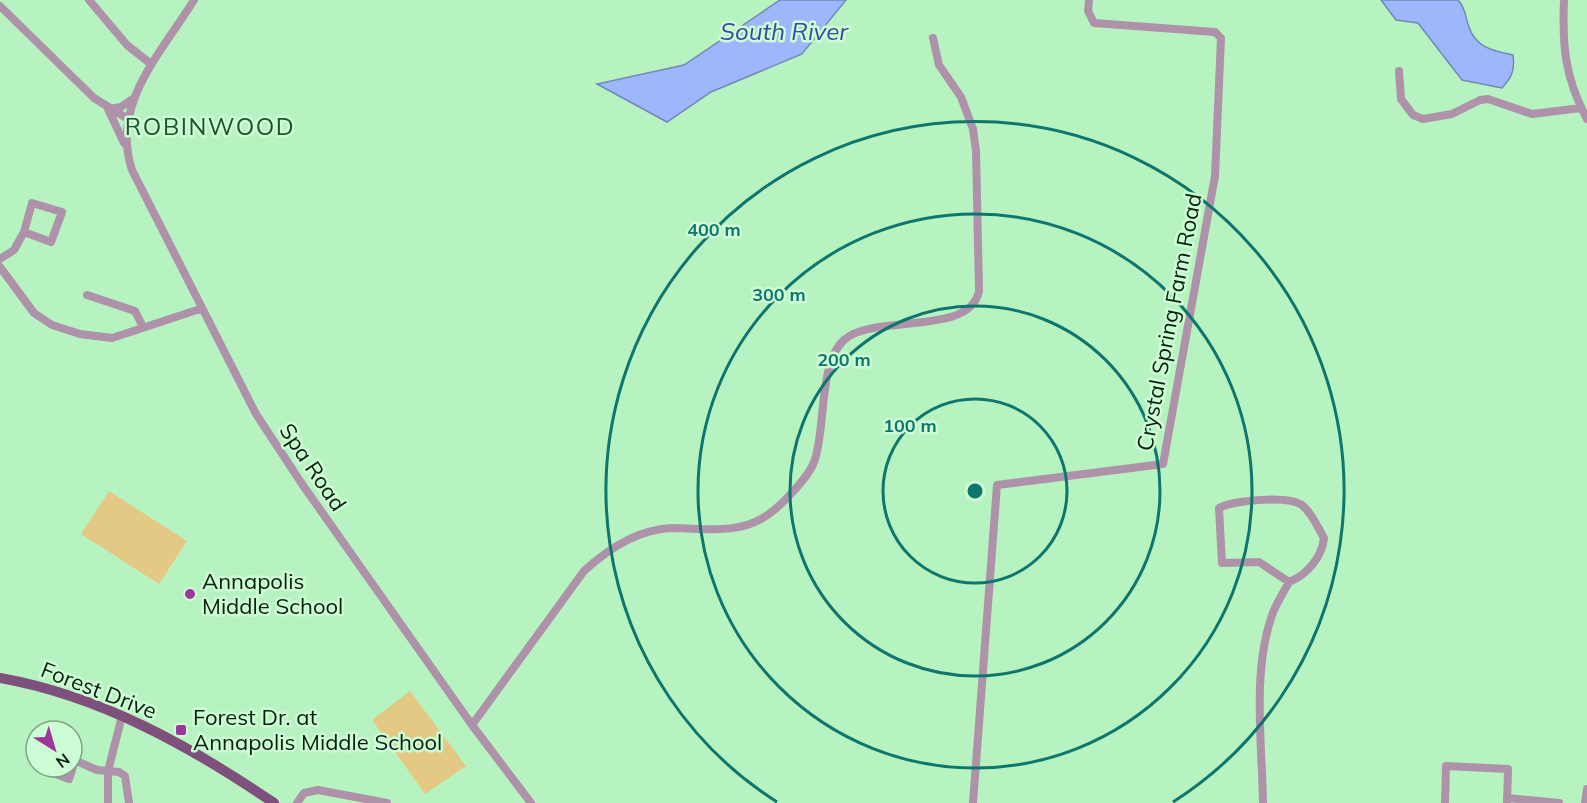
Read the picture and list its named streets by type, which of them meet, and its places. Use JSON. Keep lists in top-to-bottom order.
{
  "streets": {
    "main road": ["Forest Drive"],
    "street": ["Crystal Spring Farm Road", "Spa Road"]
  },
  "districts": ["ROBINWOOD"],
  "water": ["South River"],
  "places": {
    "other": ["Annapolis Middle School"],
    "transit": ["Forest Dr. at Annapolis Middle School"]
  },
  "north": "bottom right",
  "rings": [
    "400 m",
    "300 m",
    "200 m",
    "100 m"
  ]
}
